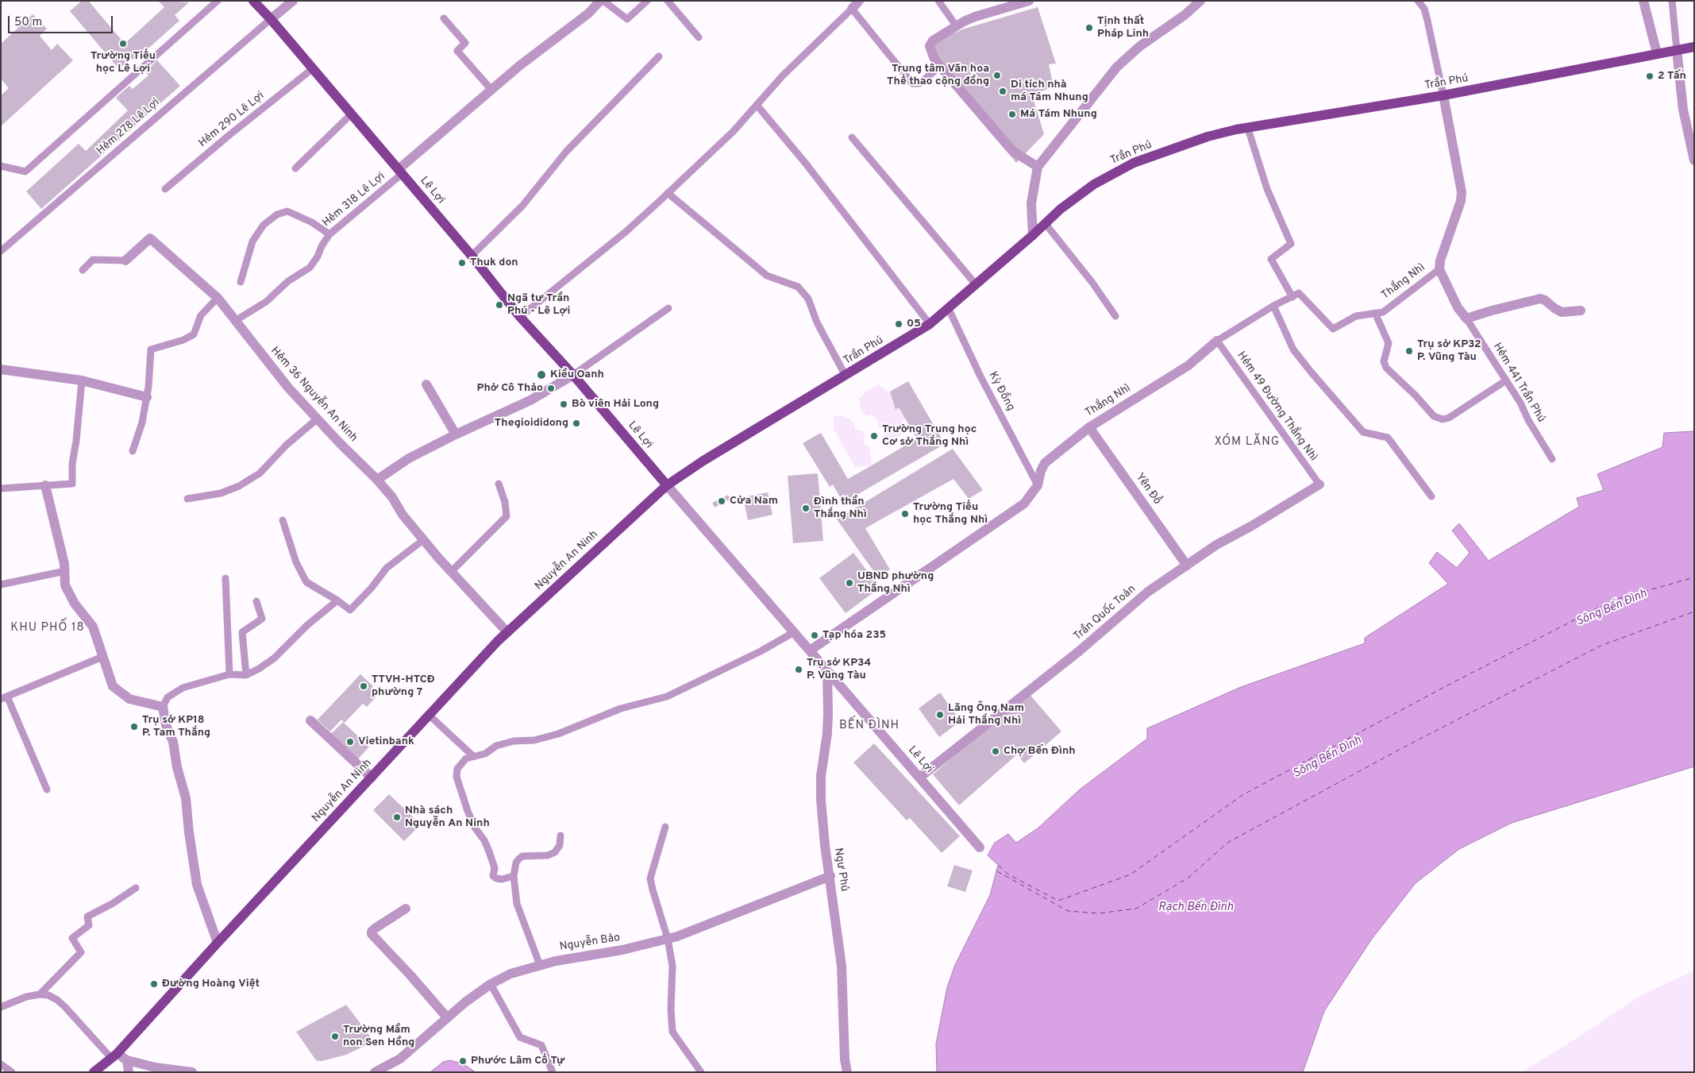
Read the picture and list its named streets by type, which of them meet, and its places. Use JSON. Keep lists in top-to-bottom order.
{
  "streets": {
    "main road": ["Trần Phú", "Lê Lợi", "Nguyễn An Ninh"],
    "street": [
      "Thắng Nhì",
      "Hẻm 36 Nguyễn An Ninh",
      "Yên Đổ",
      "Trần Quốc Toản",
      "Ngư Phủ",
      "Nguyễn Bảo"
    ],
    "lane": [
      "Hẻm 290 Lê Lợi",
      "Hẻm 278 Lê Lợi",
      "Hẻm 318 Lê Lợi",
      "Hẻm 441 Trần Phú",
      "Kỳ Đồng",
      "Hẻm 49 Đường Thắng Nhì"
    ]
  },
  "crossings": [
    ["Trần Phú", "Lê Lợi"],
    ["Trần Phú", "Kỳ Đồng"],
    ["Trần Phú", "Nguyễn An Ninh"],
    ["Hẻm 290 Lê Lợi", "Lê Lợi"],
    ["Hẻm 278 Lê Lợi", "Lê Lợi"],
    ["Lê Lợi", "Hẻm 318 Lê Lợi"],
    ["Lê Lợi", "Thắng Nhì"],
    ["Lê Lợi", "Nguyễn An Ninh"],
    ["Lê Lợi", "Trần Quốc Toản"],
    ["Lê Lợi", "Ngư Phủ"],
    ["Hẻm 318 Lê Lợi", "Hẻm 36 Nguyễn An Ninh"],
    ["Thắng Nhì", "Kỳ Đồng"],
    ["Thắng Nhì", "Hẻm 49 Đường Thắng Nhì"],
    ["Thắng Nhì", "Yên Đổ"],
    ["Hẻm 36 Nguyễn An Ninh", "Nguyễn An Ninh"],
    ["Hẻm 49 Đường Thắng Nhì", "Trần Quốc Toản"],
    ["Yên Đổ", "Trần Quốc Toản"],
    ["Ngư Phủ", "Nguyễn Bảo"]
  ],
  "districts": ["XÓM LĂNG", "KHU PHỐ 18", "BẾN ĐÌNH"],
  "water": ["Sông Bến Đình", "Rạch Bến Đình"],
  "places": [
    "Tịnh thất Pháp Linh",
    "Trường Tiểu học Lê Lợi",
    "Trung tâm Văn hoa Thể thao cộng đồng",
    "2 Tấn",
    "Di tích nhà má Tám Nhung",
    "Má Tám Nhung",
    "Thuk don",
    "Ngã tư Trần Phú - Lê Lợi",
    "05",
    "Trụ sở KP32 P. Vũng Tàu",
    "Kiều Oanh",
    "Phở Cô Thảo",
    "Bò viên Hải Long",
    "Thegioididong",
    "Trường Trung học Cơ sở Thắng Nhì",
    "Cửa Nam",
    "Đình thần Thắng Nhì",
    "Trường Tiểu học Thắng Nhì",
    "UBND phường Thắng Nhì",
    "Tạp hóa 235",
    "Trụ sở KP34 P. Vũng Tàu",
    "TTVH-HTCĐ phường 7",
    "Lăng Ông Nam Hải Thắng Nhì",
    "Trụ sở KP18 P. Tam Thắng",
    "Vietinbank",
    "Chợ Bến Đình",
    "Nhà sách Nguyễn An Ninh",
    "Đường Hoàng Việt",
    "Trường Mầm non Sen Hồng",
    "Phước Lâm Cổ Tự"
  ],
  "scale_bar": "50 m"
}
